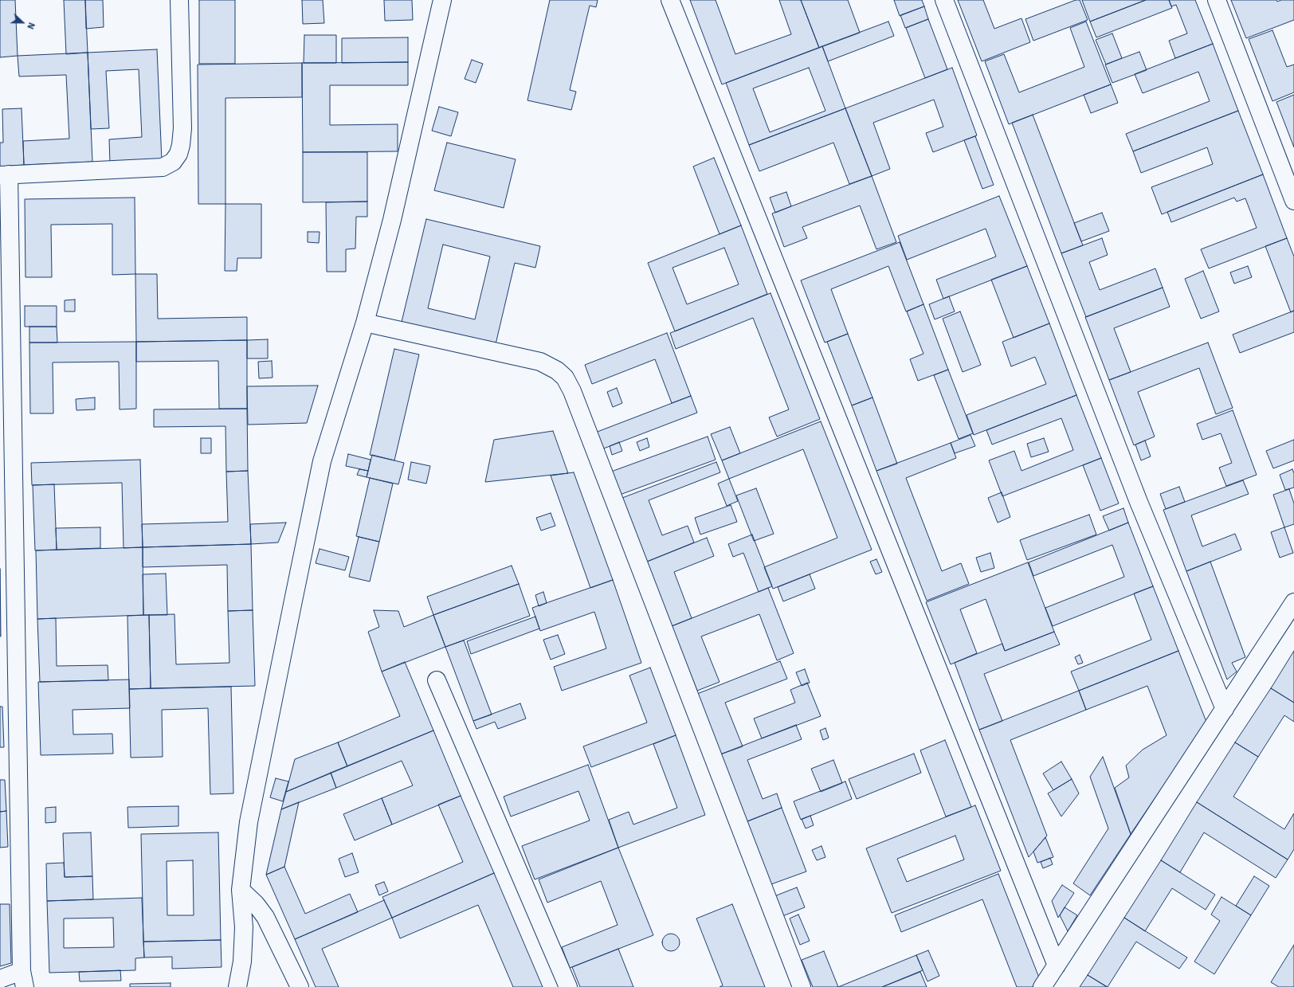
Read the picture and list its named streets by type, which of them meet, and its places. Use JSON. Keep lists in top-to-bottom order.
{
  "north": "right"
}
